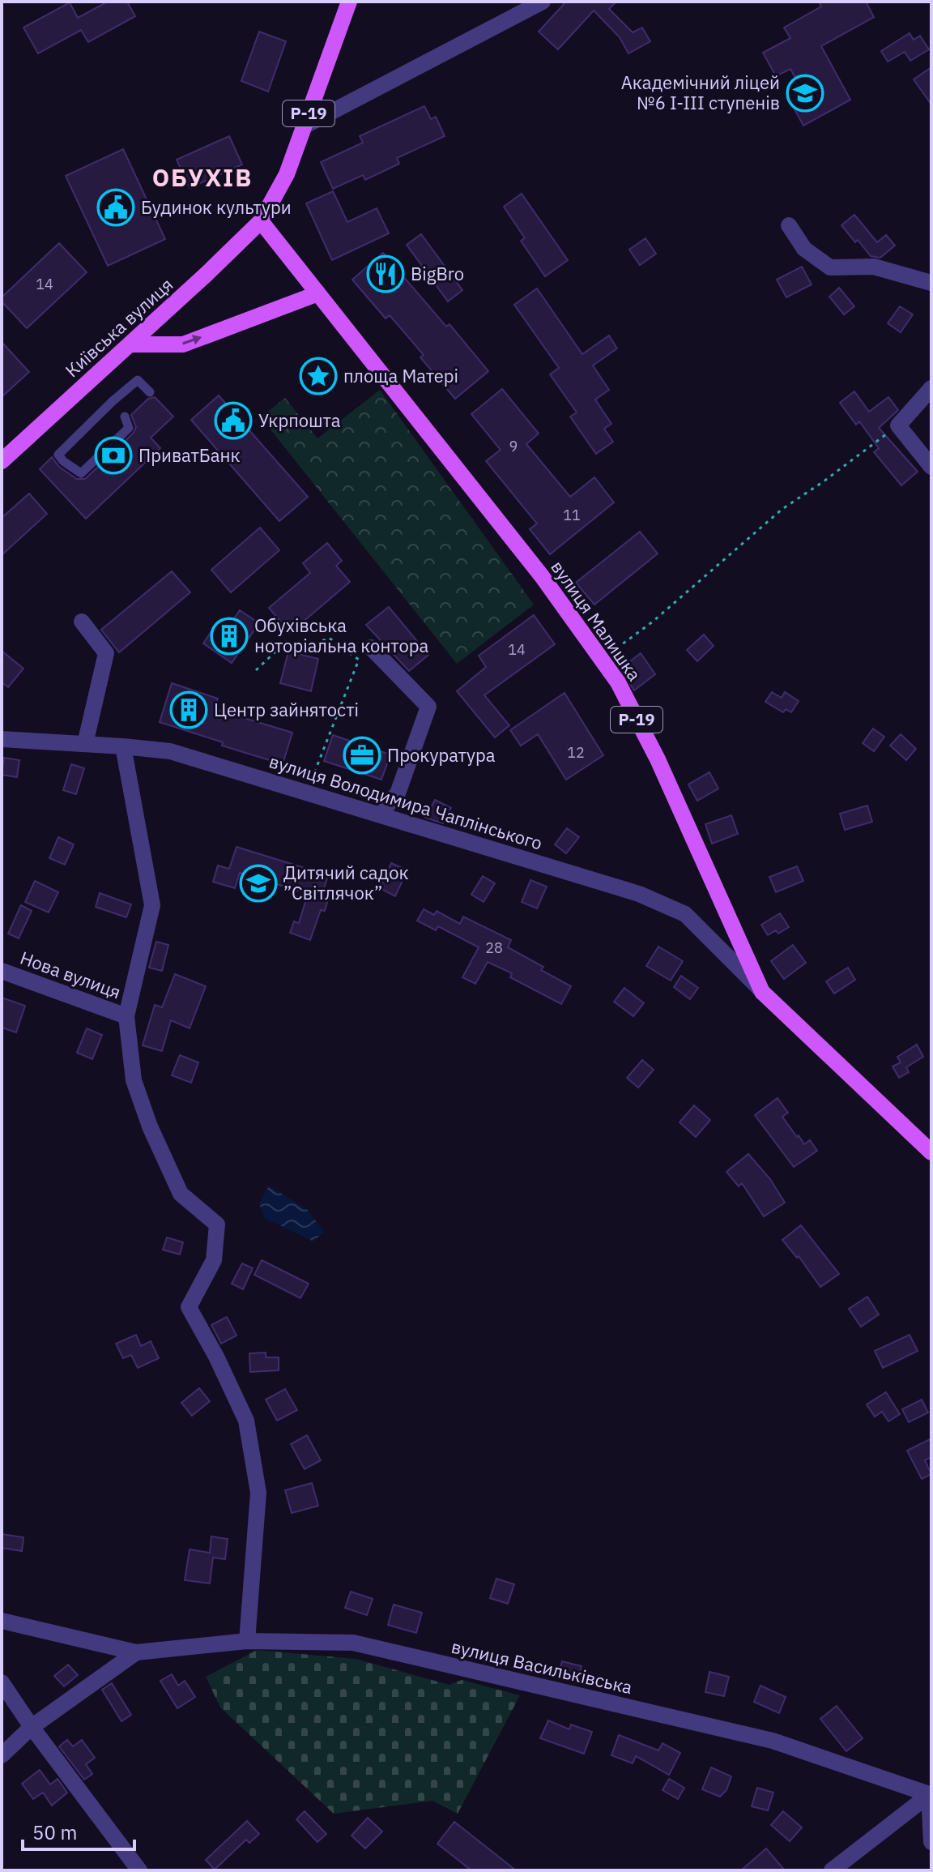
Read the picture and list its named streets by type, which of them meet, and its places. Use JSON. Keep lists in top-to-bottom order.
{
  "streets": {
    "main road": ["Р-19", "Київська вулиця", "вулиця Малишка"],
    "street": ["вулиця Володимира Чаплінського", "Нова вулиця", "вулиця Васильківська"]
  },
  "crossings": [
    ["Р-19", "Київська вулиця"],
    ["Р-19", "вулиця Малишка"],
    ["Київська вулиця", "вулиця Малишка"],
    ["вулиця Малишка", "вулиця Володимира Чаплінського"]
  ],
  "districts": ["ОБУХІВ"],
  "places": {
    "school or university": ["Академічний ліцей №6 І-ІІІ ступенів", "Дитячий садок ”Світлячок”"],
    "public building": ["Будинок культури", "Укрпошта"],
    "restaurant": ["BigBro"],
    "place": ["площа Матері"],
    "bank": ["ПриватБанк"],
    "building": ["Обухівська ноторіальна контора", "Центр зайнятості"],
    "office": ["Прокуратура"]
  },
  "house_numbers": [
    "14",
    "9",
    "11",
    "14",
    "12",
    "28"
  ],
  "scale_bar": "50 m"
}
